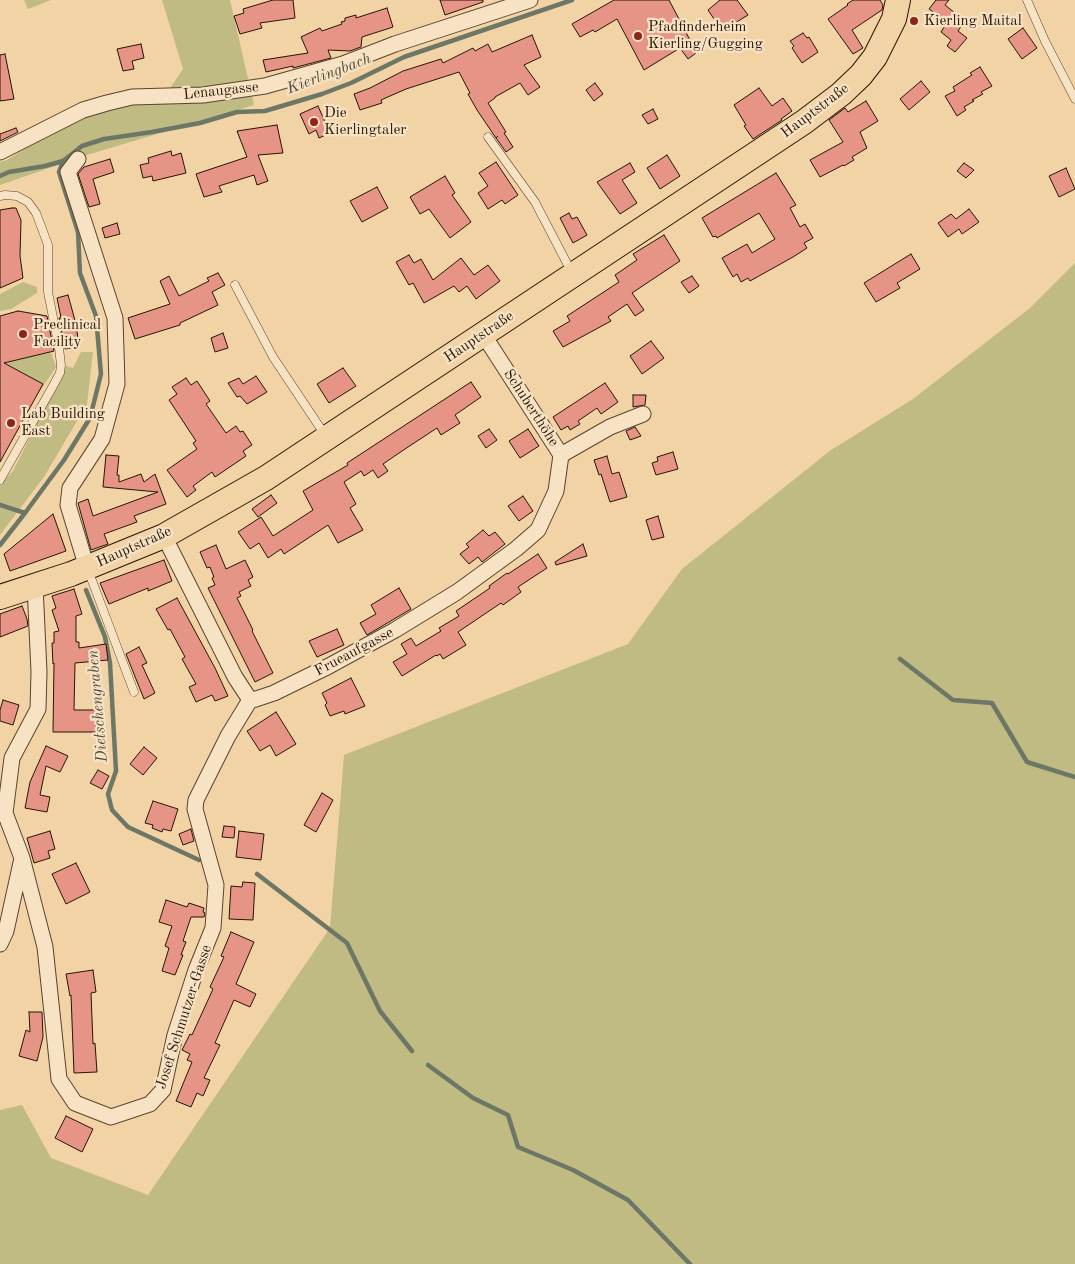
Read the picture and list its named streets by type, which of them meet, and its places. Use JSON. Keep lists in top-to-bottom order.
{
  "streets": {
    "main road": ["Hauptstraße"],
    "street": [
      "Lenaugasse",
      "Schuberthöhe",
      "Frueaufgasse",
      "Josef Schmutzer-Gasse"
    ]
  },
  "crossings": [
    ["Hauptstraße", "Schuberthöhe"],
    ["Hauptstraße", "Josef Schmutzer-Gasse"],
    ["Schuberthöhe", "Frueaufgasse"],
    ["Frueaufgasse", "Josef Schmutzer-Gasse"]
  ],
  "water": ["Kierlingbach", "Dietschengraben"],
  "places": [
    "Kierling Maital",
    "Pfadfinderheim Kierling/Gugging",
    "Die Kierlingtaler",
    "Preclinical Facility",
    "Lab Building East"
  ]
}
